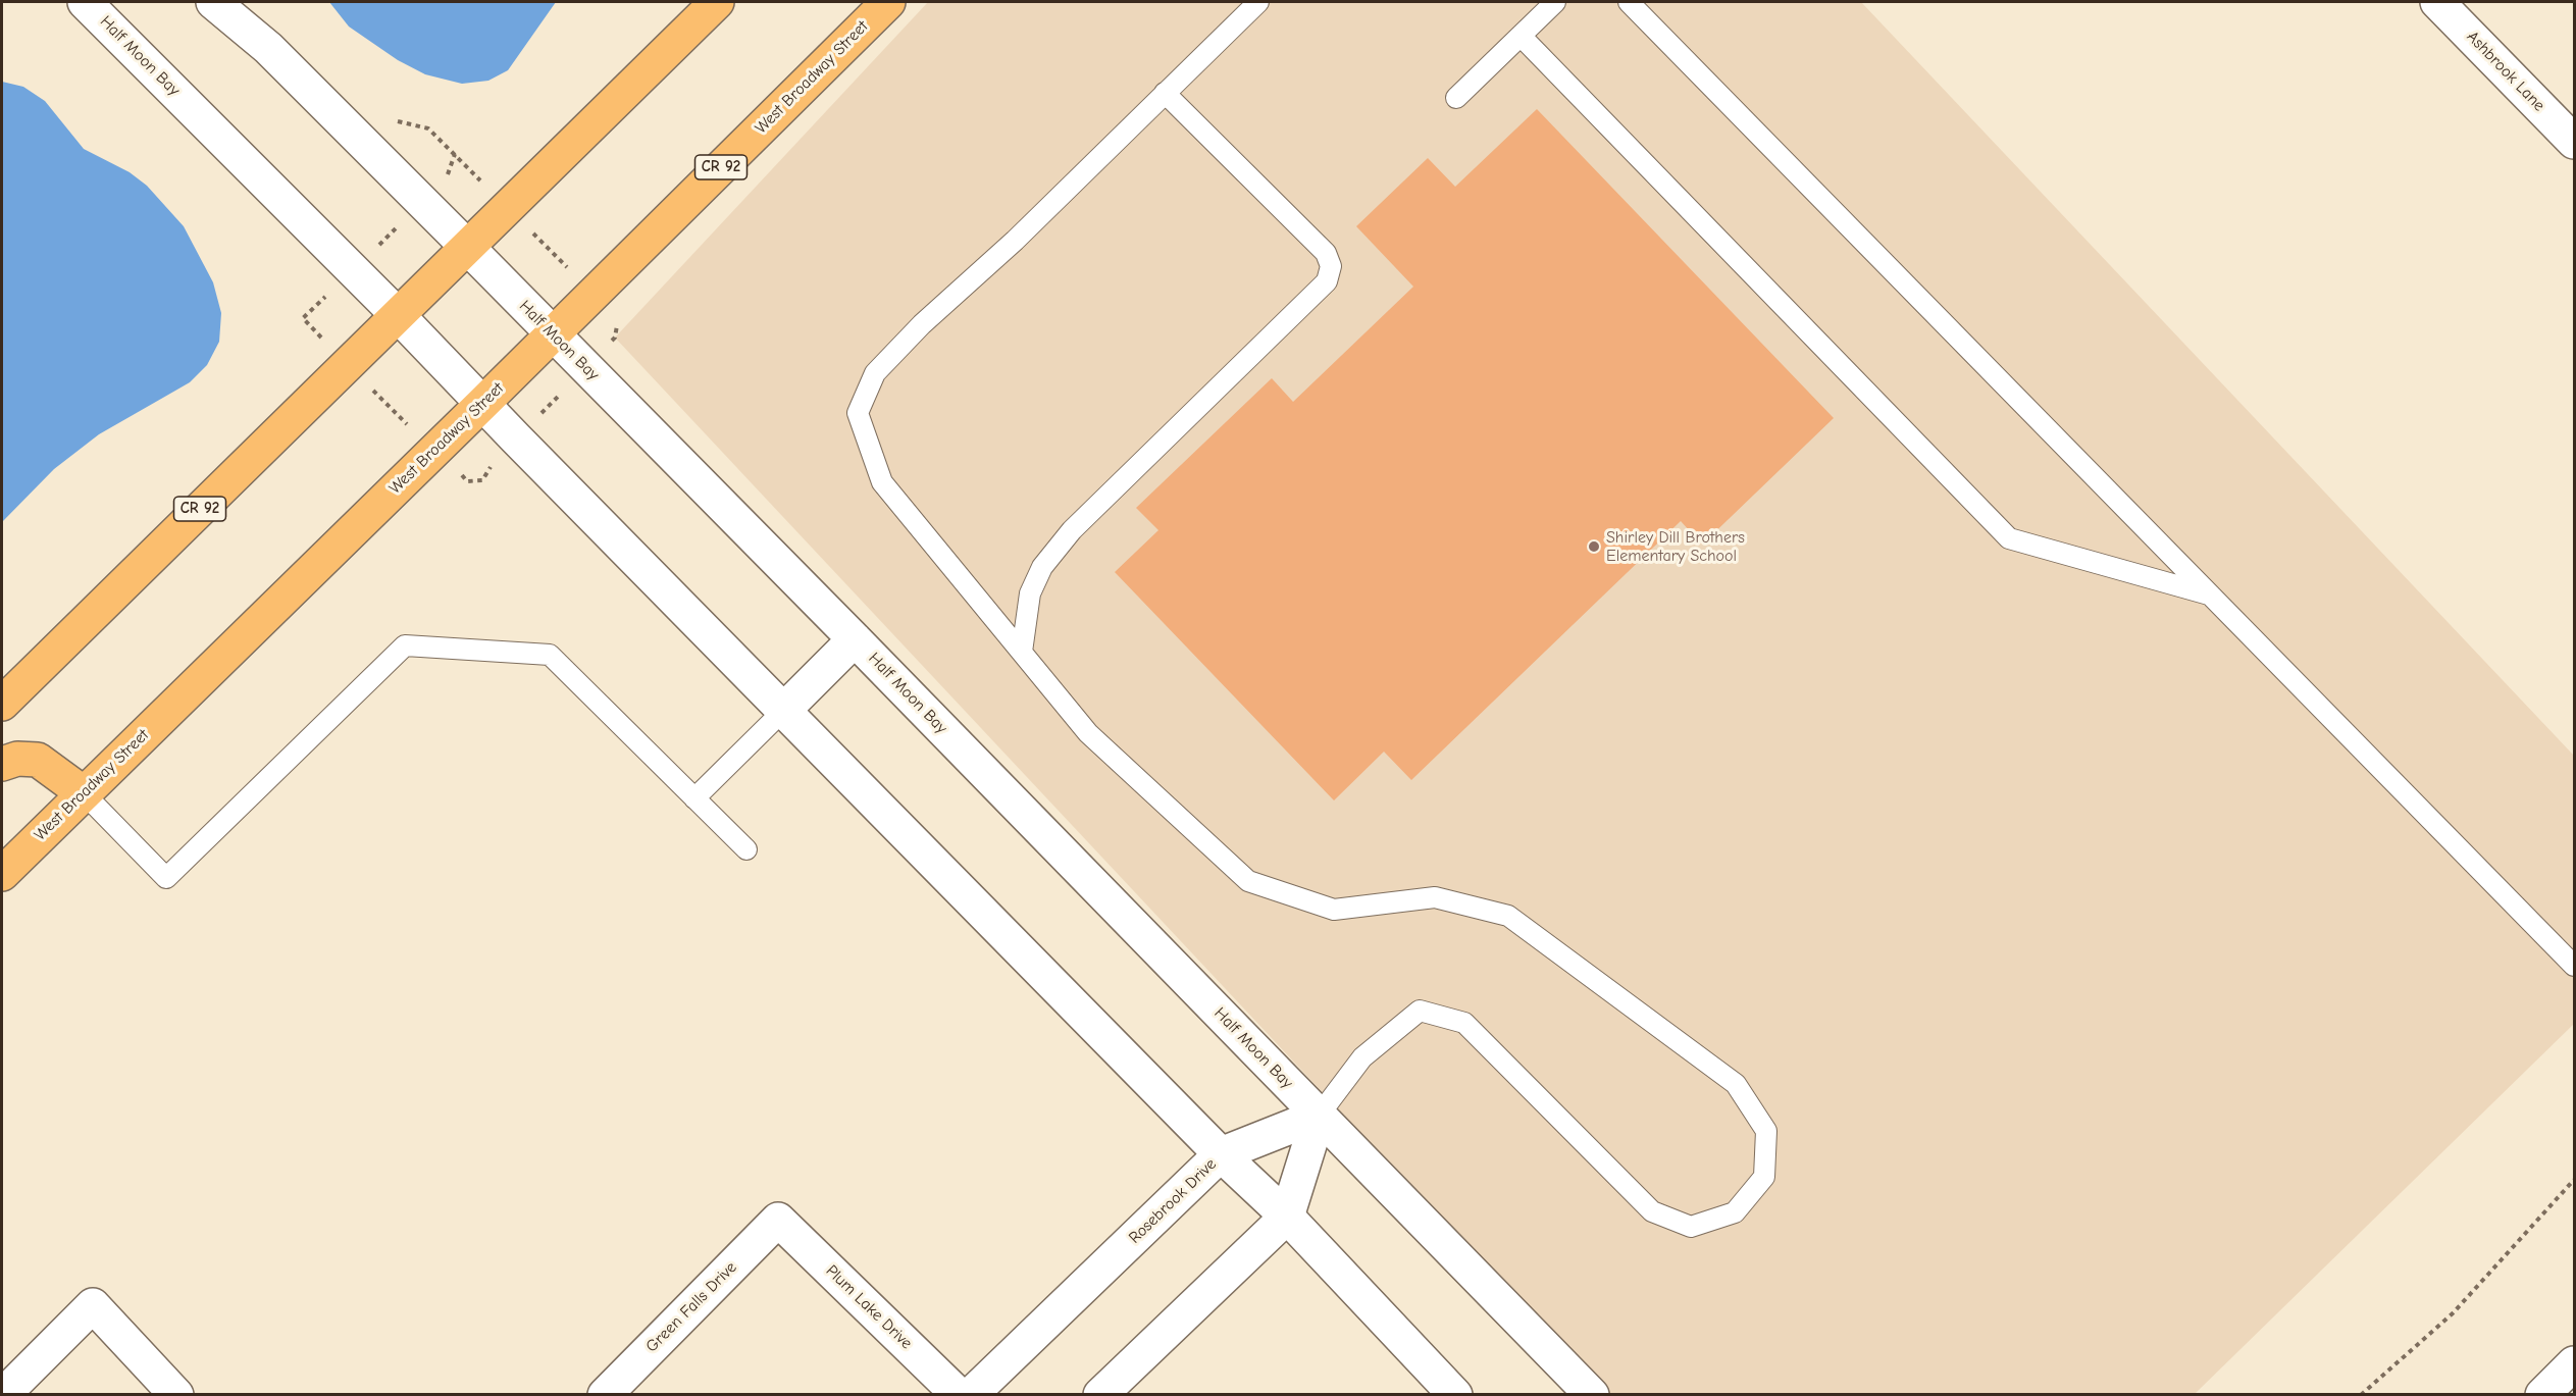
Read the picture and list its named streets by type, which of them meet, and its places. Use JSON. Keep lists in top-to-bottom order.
{
  "streets": {
    "main road": ["West Broadway Street", "CR 92"],
    "street": [
      "Half Moon Bay",
      "Ashbrook Lane",
      "Rosebrook Drive",
      "Green Falls Drive",
      "Plum Lake Drive"
    ]
  },
  "crossings": [
    ["Half Moon Bay", "West Broadway Street"],
    ["Half Moon Bay", "CR 92"],
    ["Half Moon Bay", "Rosebrook Drive"],
    ["Green Falls Drive", "Plum Lake Drive"]
  ],
  "places": ["Shirley Dill Brothers Elementary School"]
}
